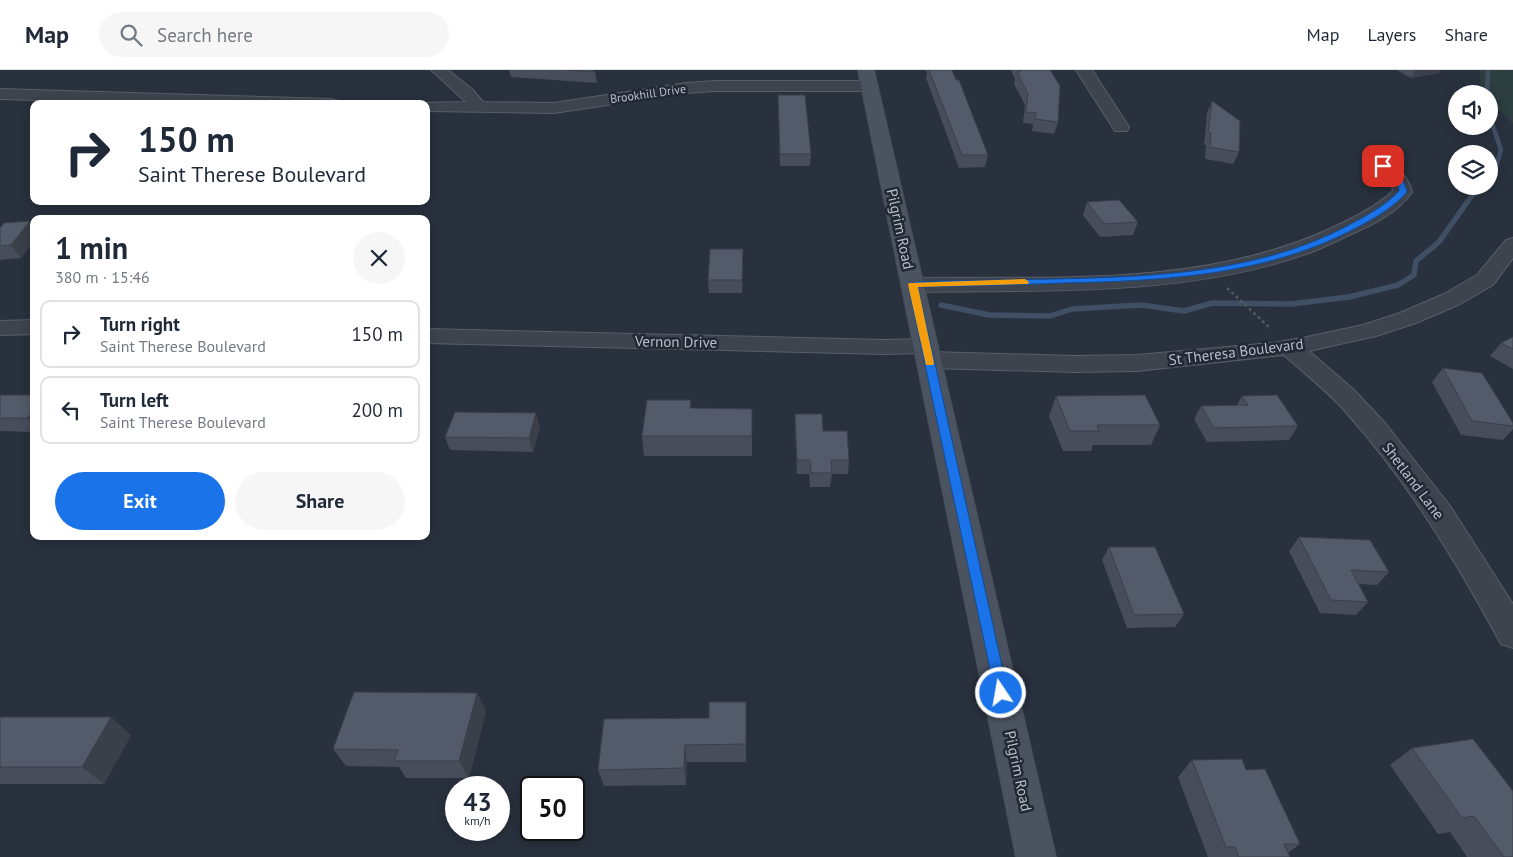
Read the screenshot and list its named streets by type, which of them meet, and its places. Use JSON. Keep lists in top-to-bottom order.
{
  "streets": {
    "main road": ["Pilgrim Road"],
    "street": [
      "Brookhill Drive",
      "Vernon Drive",
      "St Theresa Boulevard",
      "Shetland Lane"
    ]
  },
  "crossings": [
    ["Brookhill Drive", "Pilgrim Road"],
    ["Pilgrim Road", "Vernon Drive"],
    ["Pilgrim Road", "St Theresa Boulevard"],
    ["Vernon Drive", "St Theresa Boulevard"],
    ["St Theresa Boulevard", "Shetland Lane"]
  ],
  "page": {
    "header": "Map",
    "search": "Search here",
    "nav": ["Map", "Layers", "Share"],
    "turn": ["150 m", "Saint Therese Boulevard"],
    "heading": ["1 min", "380 m · 15:46"],
    "list": [
      {
        "name": "Turn right",
        "note": "Saint Therese Boulevard",
        "value": "150 m"
      },
      {
        "name": "Turn left",
        "note": "Saint Therese Boulevard",
        "value": "200 m"
      }
    ],
    "buttons": ["Exit", "Share"],
    "speed": "43 km/h",
    "limit": "50"
  }
}
